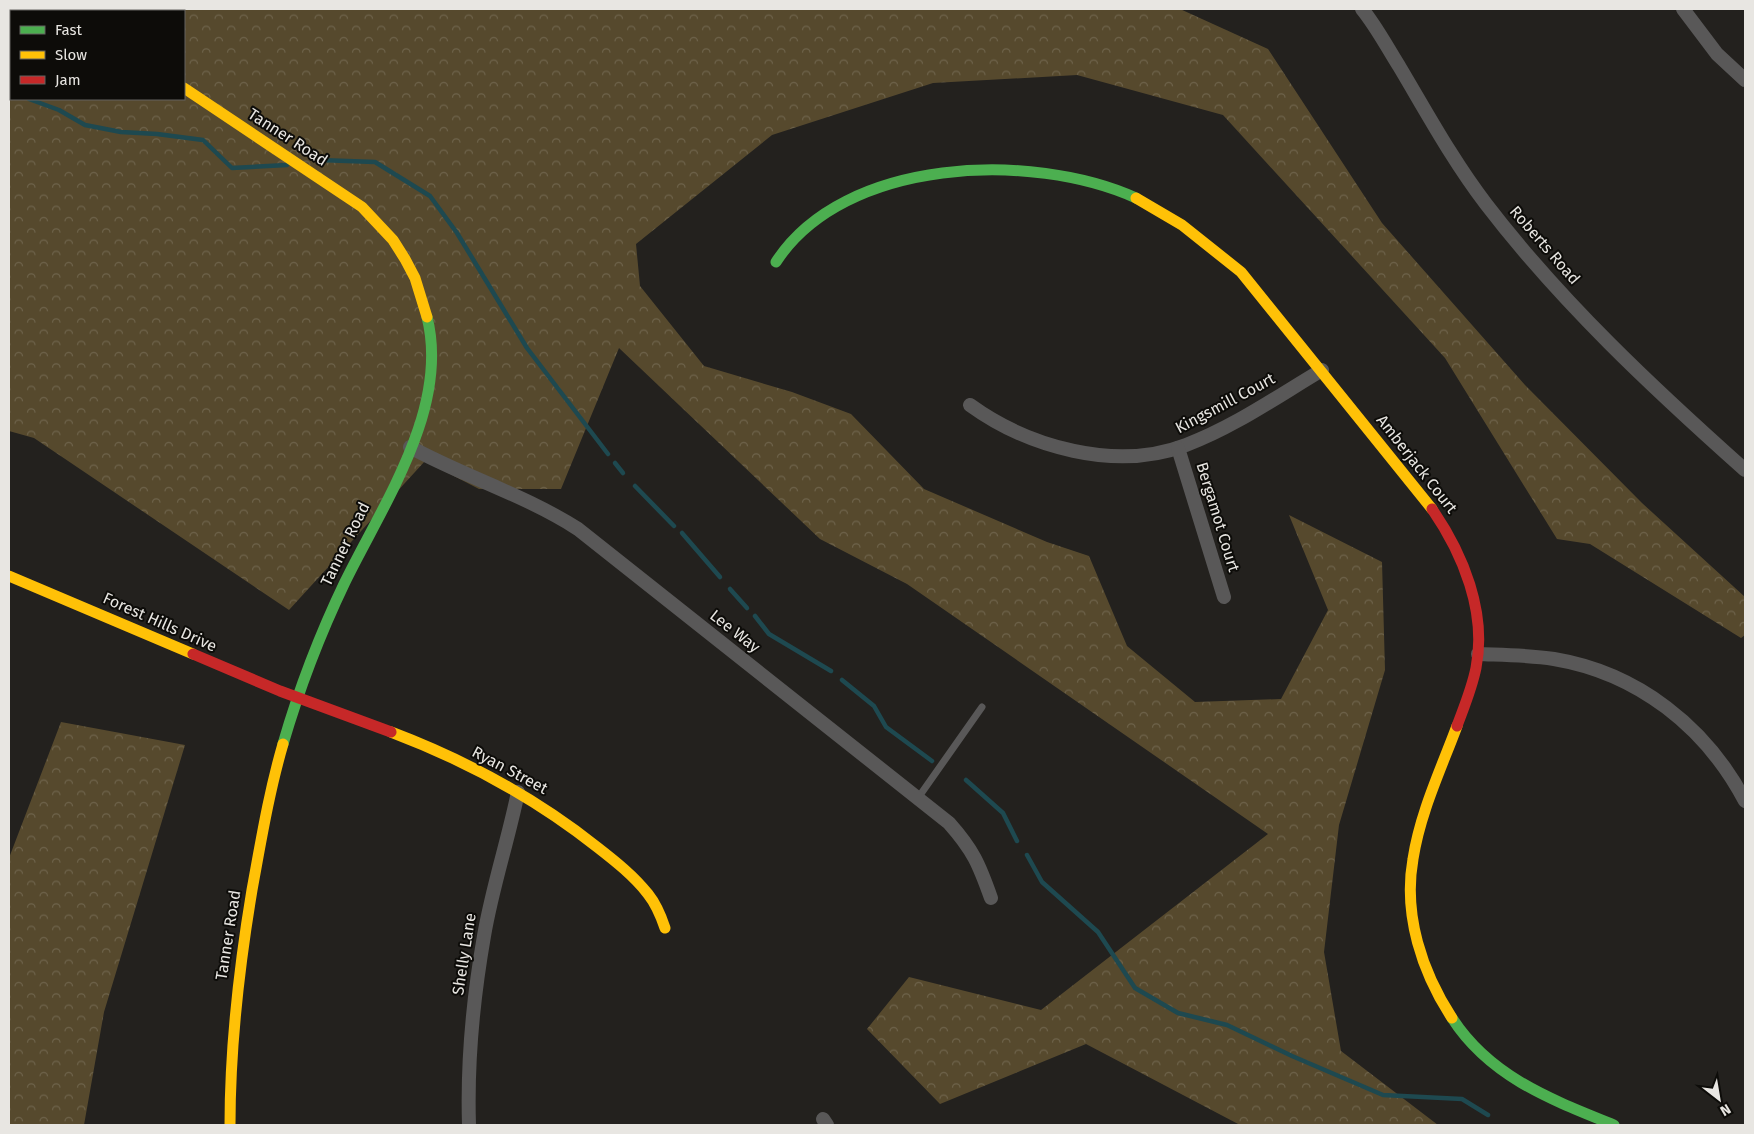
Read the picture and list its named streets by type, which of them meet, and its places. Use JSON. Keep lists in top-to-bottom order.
{
  "streets": {
    "street": [
      "Tanner Road",
      "Roberts Road",
      "Kingsmill Court",
      "Amberjack Court",
      "Bergamot Court",
      "Forest Hills Drive",
      "Lee Way",
      "Ryan Street",
      "Shelly Lane"
    ]
  },
  "crossings": [
    ["Tanner Road", "Forest Hills Drive"],
    ["Tanner Road", "Lee Way"],
    ["Tanner Road", "Ryan Street"],
    ["Kingsmill Court", "Amberjack Court"],
    ["Kingsmill Court", "Bergamot Court"],
    ["Forest Hills Drive", "Ryan Street"],
    ["Ryan Street", "Shelly Lane"]
  ],
  "legend": ["Fast", "Slow", "Jam"],
  "north": "bottom right"
}
